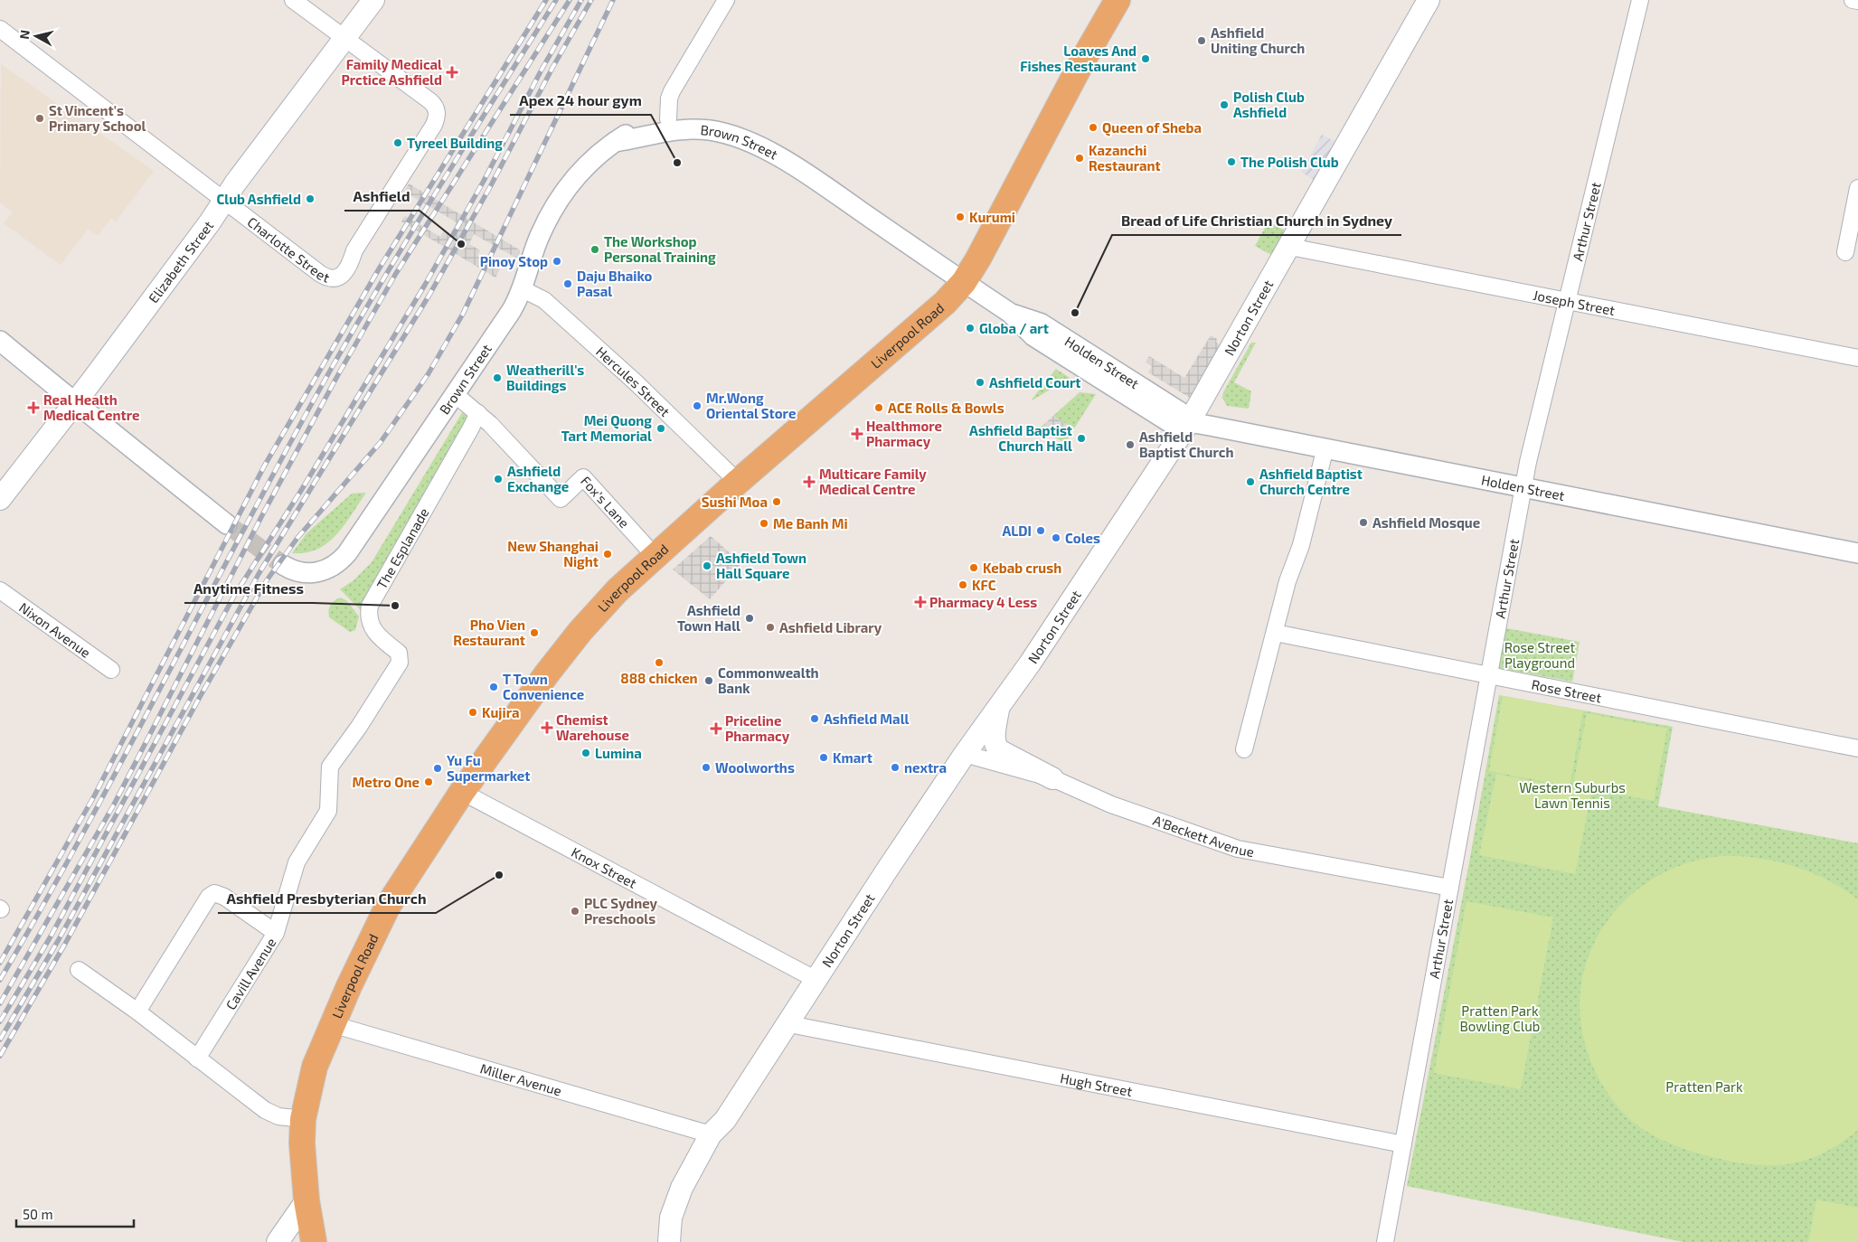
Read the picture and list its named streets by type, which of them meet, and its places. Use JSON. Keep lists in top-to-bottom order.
{
  "streets": {
    "highway": ["Liverpool Road"],
    "main road": ["Elizabeth Street", "Norton Street"],
    "street": [
      "Brown Street",
      "Arthur Street",
      "Charlotte Street",
      "Joseph Street",
      "Holden Street",
      "Hercules Street",
      "Fox's Lane",
      "The Esplanade",
      "Nixon Avenue",
      "Rose Street",
      "A'Beckett Avenue",
      "Knox Street",
      "Cavill Avenue",
      "Miller Avenue",
      "Hugh Street"
    ]
  },
  "crossings": [
    ["Brown Street", "Liverpool Road"],
    ["Brown Street", "Holden Street"],
    ["Brown Street", "Hercules Street"],
    ["Arthur Street", "Joseph Street"],
    ["Arthur Street", "Holden Street"],
    ["Arthur Street", "Rose Street"],
    ["Arthur Street", "A'Beckett Avenue"],
    ["Arthur Street", "Hugh Street"],
    ["Charlotte Street", "Elizabeth Street"],
    ["Joseph Street", "Norton Street"],
    ["Norton Street", "Holden Street"],
    ["Norton Street", "A'Beckett Avenue"],
    ["Norton Street", "Knox Street"],
    ["Norton Street", "Miller Avenue"],
    ["Norton Street", "Hugh Street"],
    ["Liverpool Road", "Holden Street"],
    ["Liverpool Road", "Hercules Street"],
    ["Liverpool Road", "Fox's Lane"],
    ["Liverpool Road", "Knox Street"],
    ["Liverpool Road", "Miller Avenue"],
    ["Fox's Lane", "The Esplanade"],
    ["The Esplanade", "Cavill Avenue"]
  ],
  "parks": [
    "Rose Street Playground",
    "Western Suburbs Lawn Tennis",
    "Pratten Park Bowling Club",
    "Pratten Park"
  ],
  "places": {
    "other": [
      "Ashfield Uniting Church",
      "Loaves And Fishes Restaurant",
      "Polish Club Ashfield",
      "St Vincent's Primary School",
      "Queen of Sheba",
      "Tyreel Building",
      "Kazanchi Restaurant",
      "The Polish Club",
      "Apex 24 hour gym",
      "Club Ashfield",
      "Kurumi",
      "Ashfield",
      "The Workshop Personal Training",
      "Pinoy Stop",
      "Daju Bhaiko Pasal",
      "Bread of Life Christian Church in Sydney",
      "Globa / art",
      "Weatherill's Buildings",
      "Ashfield Court",
      "Mr.Wong Oriental Store",
      "ACE Rolls & Bowls",
      "Mei Quong Tart Memorial",
      "Ashfield Baptist Church Hall",
      "Ashfield Baptist Church",
      "Ashfield Exchange",
      "Ashfield Baptist Church Centre",
      "Sushi Moa",
      "Ashfield Mosque",
      "Me Banh Mi",
      "ALDI",
      "Coles",
      "New Shanghai Night",
      "Ashfield Town Hall Square",
      "Kebab crush",
      "KFC",
      "Anytime Fitness",
      "Ashfield Town Hall",
      "Ashfield Library",
      "Pho Vien Restaurant",
      "888 chicken",
      "Commonwealth Bank",
      "T Town Convenience",
      "Kujira",
      "Ashfield Mall",
      "Lumina",
      "Kmart",
      "Woolworths",
      "nextra",
      "Yu Fu Supermarket",
      "Metro One",
      "Ashfield Presbyterian Church",
      "PLC Sydney Preschools"
    ],
    "health": [
      "Family Medical Prctice Ashfield",
      "Real Health Medical Centre",
      "Healthmore Pharmacy",
      "Multicare Family Medical Centre",
      "Pharmacy 4 Less",
      "Chemist Warehouse",
      "Priceline Pharmacy"
    ]
  },
  "scale_bar": "50 m",
  "north": "left"
}
